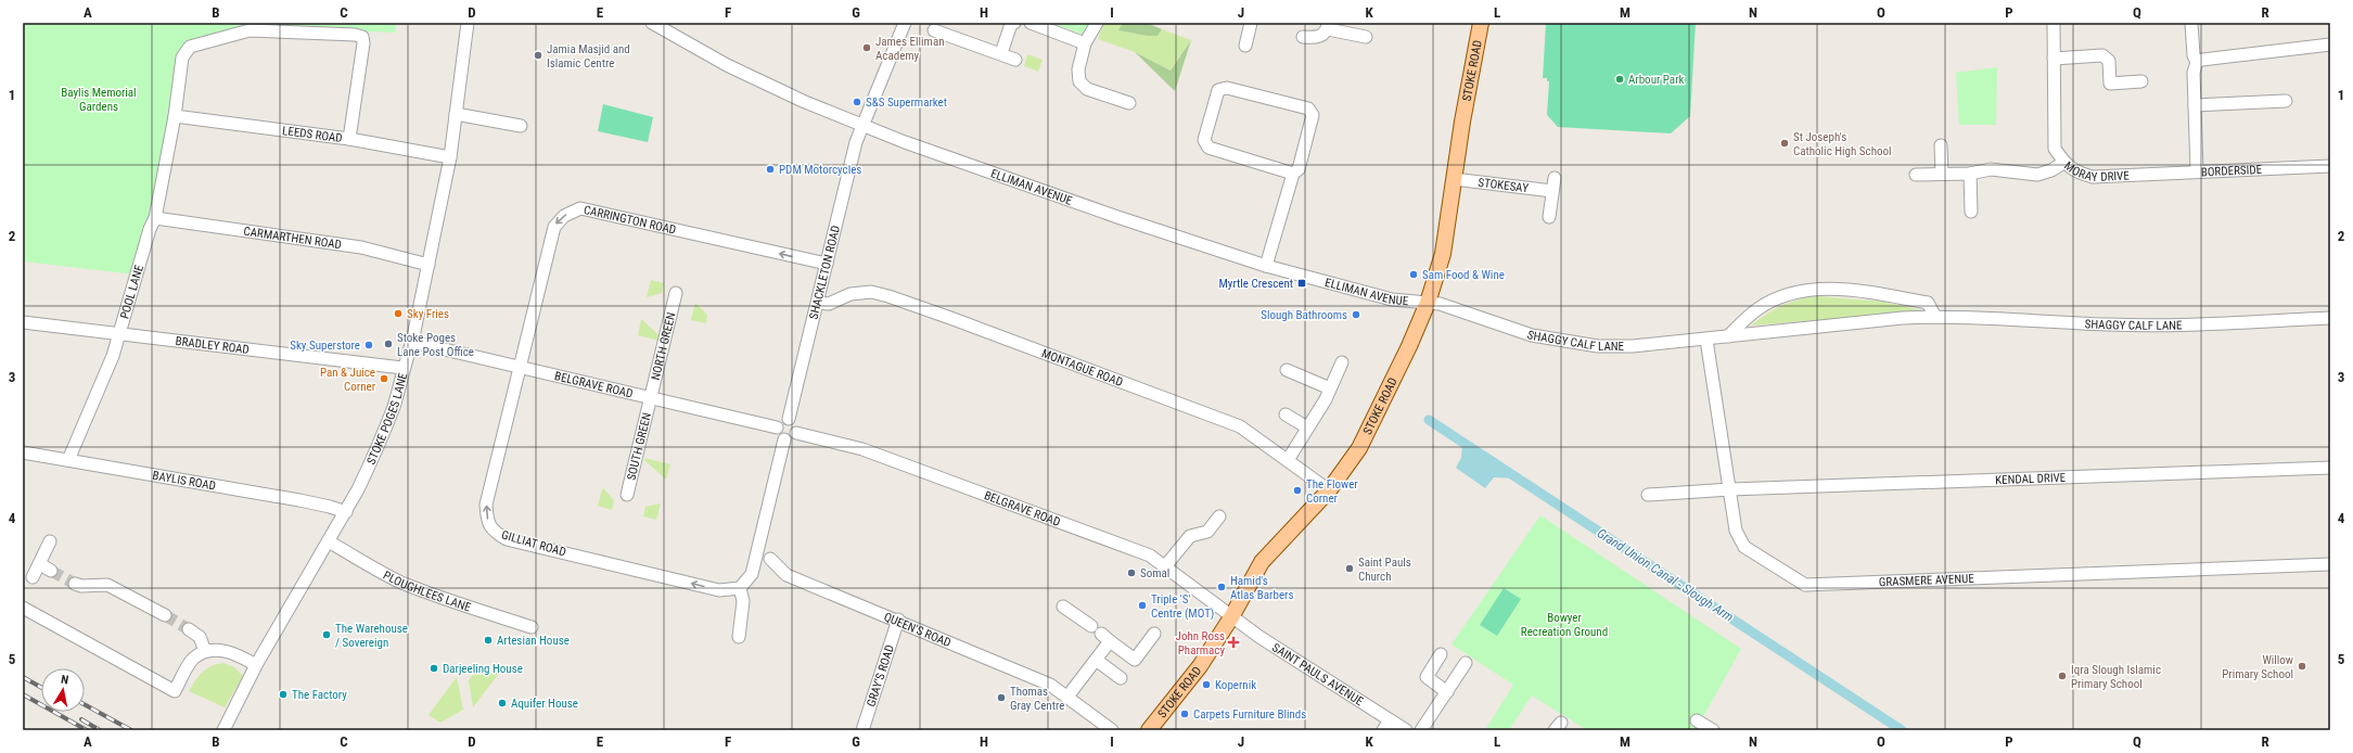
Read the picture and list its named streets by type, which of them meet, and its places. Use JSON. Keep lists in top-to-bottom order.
{
  "streets": {
    "main road": ["STOKE ROAD"],
    "street": [
      "LEEDS ROAD",
      "MORAY DRIVE",
      "BORDERSIDE",
      "STOKESAY",
      "ELLIMAN AVENUE",
      "CARRINGTON ROAD",
      "CARMARTHEN ROAD",
      "SHACKLETON ROAD",
      "POOL LANE",
      "SHAGGY CALF LANE",
      "BRADLEY ROAD",
      "NORTH GREEN",
      "MONTAGUE ROAD",
      "BELGRAVE ROAD",
      "STOKE POGES LANE",
      "SOUTH GREEN",
      "KENDAL DRIVE",
      "BAYLIS ROAD",
      "GILLIAT ROAD",
      "GRASMERE AVENUE",
      "PLOUGHLEES LANE",
      "QUEEN'S ROAD",
      "GRAY'S ROAD",
      "SAINT PAULS AVENUE"
    ]
  },
  "crossings": [
    ["STOKE ROAD", "STOKESAY"],
    ["STOKE ROAD", "ELLIMAN AVENUE"],
    ["STOKE ROAD", "SHAGGY CALF LANE"],
    ["STOKE ROAD", "MONTAGUE ROAD"],
    ["STOKE ROAD", "BELGRAVE ROAD"],
    ["STOKE ROAD", "SAINT PAULS AVENUE"],
    ["LEEDS ROAD", "POOL LANE"],
    ["LEEDS ROAD", "STOKE POGES LANE"],
    ["MORAY DRIVE", "BORDERSIDE"],
    ["ELLIMAN AVENUE", "SHACKLETON ROAD"],
    ["ELLIMAN AVENUE", "SHAGGY CALF LANE"],
    ["CARRINGTON ROAD", "SHACKLETON ROAD"],
    ["CARRINGTON ROAD", "BELGRAVE ROAD"],
    ["CARRINGTON ROAD", "GILLIAT ROAD"],
    ["CARMARTHEN ROAD", "POOL LANE"],
    ["CARMARTHEN ROAD", "STOKE POGES LANE"],
    ["SHACKLETON ROAD", "MONTAGUE ROAD"],
    ["SHACKLETON ROAD", "BELGRAVE ROAD"],
    ["POOL LANE", "BRADLEY ROAD"],
    ["POOL LANE", "BAYLIS ROAD"],
    ["SHAGGY CALF LANE", "GRASMERE AVENUE"],
    ["BRADLEY ROAD", "STOKE POGES LANE"],
    ["NORTH GREEN", "BELGRAVE ROAD"],
    ["NORTH GREEN", "SOUTH GREEN"],
    ["BELGRAVE ROAD", "STOKE POGES LANE"],
    ["BELGRAVE ROAD", "SOUTH GREEN"],
    ["BELGRAVE ROAD", "GILLIAT ROAD"],
    ["BELGRAVE ROAD", "SAINT PAULS AVENUE"],
    ["STOKE POGES LANE", "BAYLIS ROAD"],
    ["STOKE POGES LANE", "PLOUGHLEES LANE"],
    ["KENDAL DRIVE", "GRASMERE AVENUE"],
    ["QUEEN'S ROAD", "GRAY'S ROAD"]
  ],
  "water": ["Grand Union Canal - Slough Arm"],
  "parks": ["Baylis Memorial Gardens", "Bowyer Recreation Ground"],
  "places": {
    "other": [
      "James Elliman Academy",
      "Jamia Masjid and Islamic Centre",
      "Arbour Park",
      "S&S Supermarket",
      "St Joseph's Catholic High School",
      "PDM Motorcycles",
      "Sam Food & Wine",
      "Sky Fries",
      "Slough Bathrooms",
      "Stoke Poges Lane Post Office",
      "Sky Superstore",
      "Pan & Juice Corner",
      "The Flower Corner",
      "Saint Pauls Church",
      "Somal",
      "Hamid's Atlas Barbers",
      "Triple 'S' Centre (MOT)",
      "The Warehouse / Sovereign",
      "Artesian House",
      "Willow Primary School",
      "Darjeeling House",
      "Iqra Slough Islamic Primary School",
      "Kopernik",
      "The Factory",
      "Thomas Gray Centre",
      "Aquifer House",
      "Carpets Furniture Blinds"
    ],
    "transit": ["Myrtle Crescent"],
    "health": ["John Ross Pharmacy"]
  },
  "north": "top",
  "grid": {
    "columns": [
      "A",
      "B",
      "C",
      "D",
      "E",
      "F",
      "G",
      "H",
      "I",
      "J",
      "K",
      "L",
      "M",
      "N",
      "O",
      "P",
      "Q",
      "R"
    ],
    "rows": [
      "1",
      "2",
      "3",
      "4",
      "5"
    ]
  }
}
